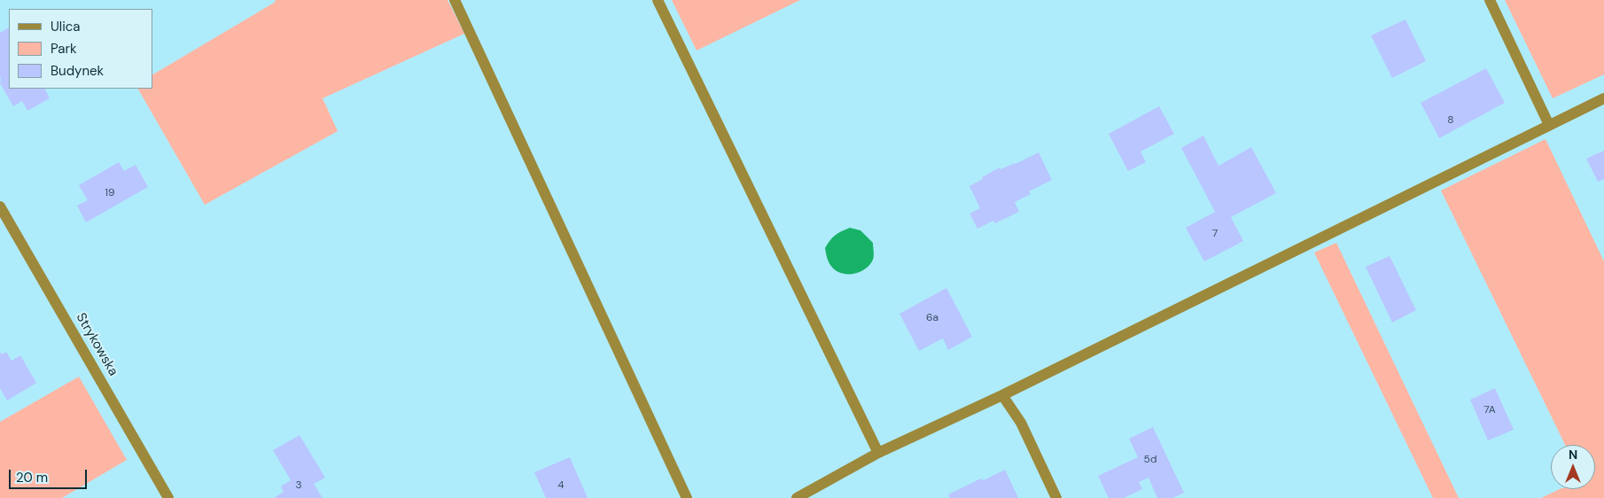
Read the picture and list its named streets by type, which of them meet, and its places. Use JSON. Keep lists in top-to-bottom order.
{
  "streets": {
    "street": ["Strykowska"]
  },
  "house_numbers": [
    "8",
    "19",
    "7",
    "6a",
    "7A",
    "5d",
    "3",
    "4"
  ],
  "legend": ["Ulica", "Park", "Budynek"],
  "scale_bar": "20 m",
  "north": "top"
}
